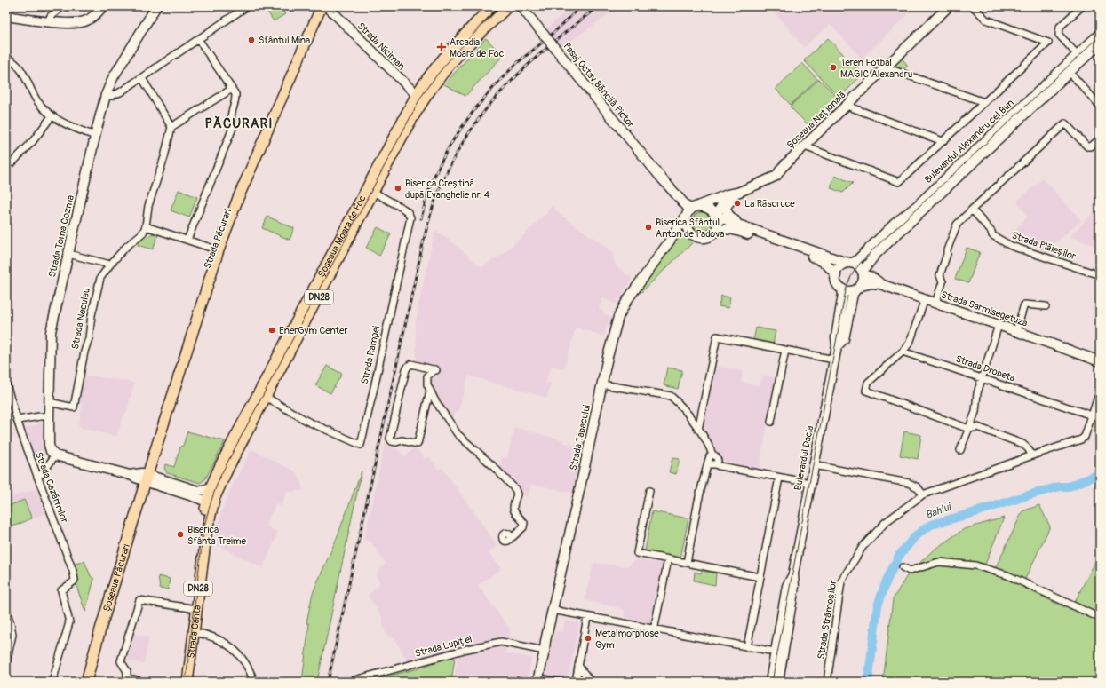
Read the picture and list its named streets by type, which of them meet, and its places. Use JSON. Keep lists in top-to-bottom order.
{
  "streets": {
    "main road": [
      "Șoseaua Moara de Foc",
      "Strada Păcurari",
      "DN28",
      "Șoseaua Păcurari",
      "Strada Canta"
    ],
    "street": [
      "Strada Niciman",
      "Pasaj Octav Băncilă Pictor",
      "Șoseaua Națională",
      "Bulevardul Alexandru cel Bun",
      "Strada Toma Cozma",
      "Strada Plăieșilor",
      "Strada Sarmisegetuza",
      "Strada Neculau",
      "Strada Rampei",
      "Strada Drobeta",
      "Strada Tabacului",
      "Bulevardul Dacia",
      "Strada Cazărmilor",
      "Strada Strămoșilor",
      "Strada Lupiței"
    ]
  },
  "crossings": [
    ["Strada Niciman", "Șoseaua Moara de Foc"],
    ["Strada Niciman", "DN28"],
    ["Pasaj Octav Băncilă Pictor", "Șoseaua Națională"],
    ["Pasaj Octav Băncilă Pictor", "Strada Tabacului"],
    ["Șoseaua Națională", "Strada Tabacului"],
    ["Bulevardul Alexandru cel Bun", "Strada Sarmisegetuza"],
    ["Strada Toma Cozma", "Strada Neculau"],
    ["Șoseaua Moara de Foc", "DN28"],
    ["Șoseaua Moara de Foc", "Strada Rampei"],
    ["Șoseaua Moara de Foc", "Strada Canta"],
    ["Strada Păcurari", "Șoseaua Păcurari"],
    ["Strada Drobeta", "Strada Strămoșilor"],
    ["Strada Tabacului", "Strada Lupiței"]
  ],
  "districts": ["PĂCURARI"],
  "water": ["Bahlui"],
  "places": {
    "other": [
      "Sfântul Mina",
      "Teren Fotbal MAGIC Alexandru",
      "Biserica Creștină după Evanghelie nr. 4",
      "La Răscruce",
      "Biserica Sfântul Anton de Padova",
      "EnerGym Center",
      "Biserica Sfânta Treime",
      "Metalmorphose Gym"
    ],
    "health": ["Arcadia Moara de Foc"]
  }
}
